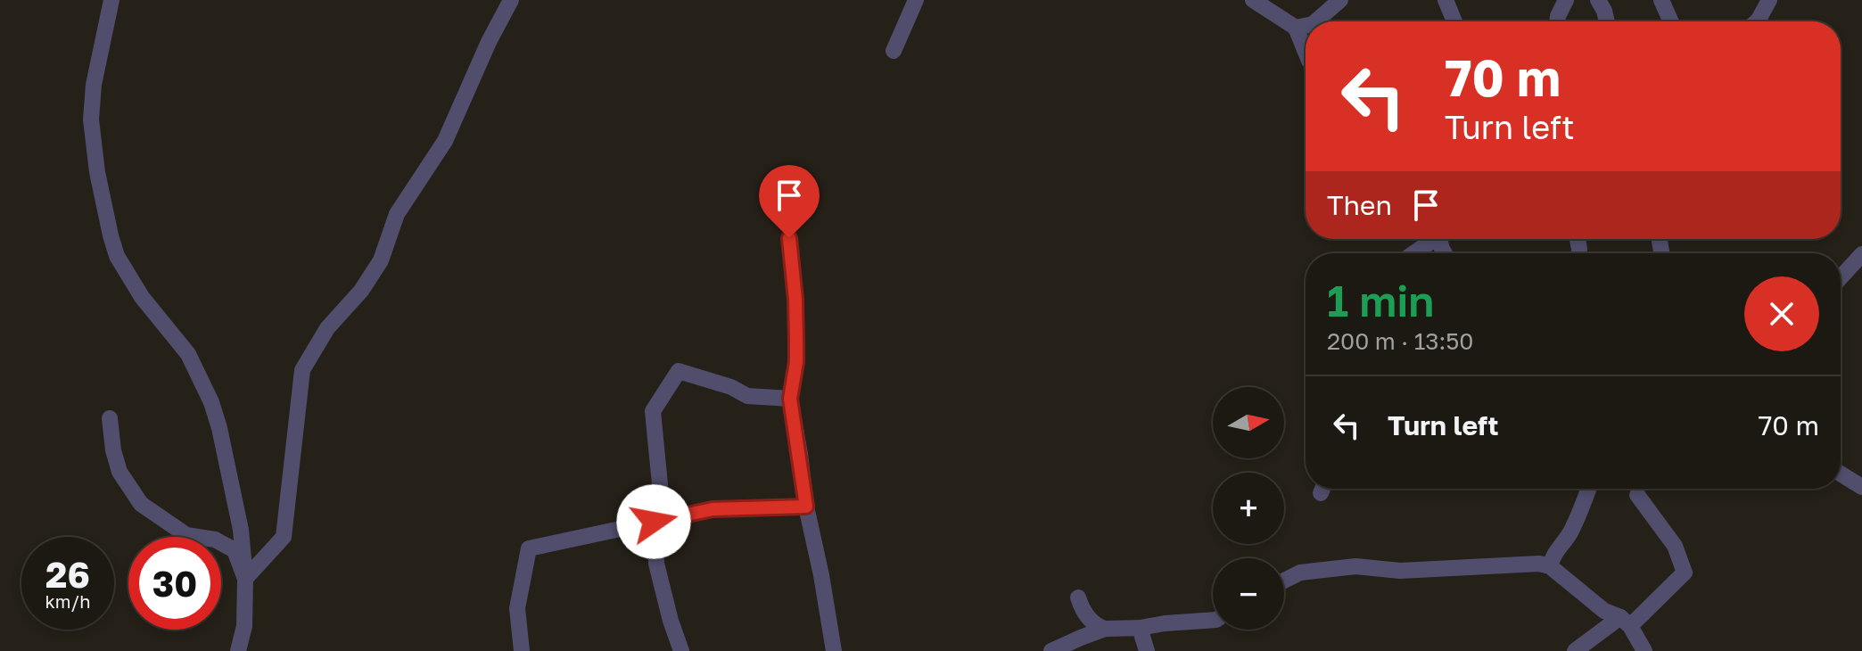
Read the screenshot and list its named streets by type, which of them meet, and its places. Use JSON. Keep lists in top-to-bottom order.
{
  "north": "right",
  "page": {
    "turn": ["70 m", "Turn left"],
    "then": "Then",
    "heading": ["1 min", "200 m · 13:50"],
    "list": [
      {
        "name": "Turn left",
        "value": "70 m"
      }
    ],
    "map_buttons": ["+", "−"],
    "speed": "26 km/h",
    "limit": "30"
  }
}
